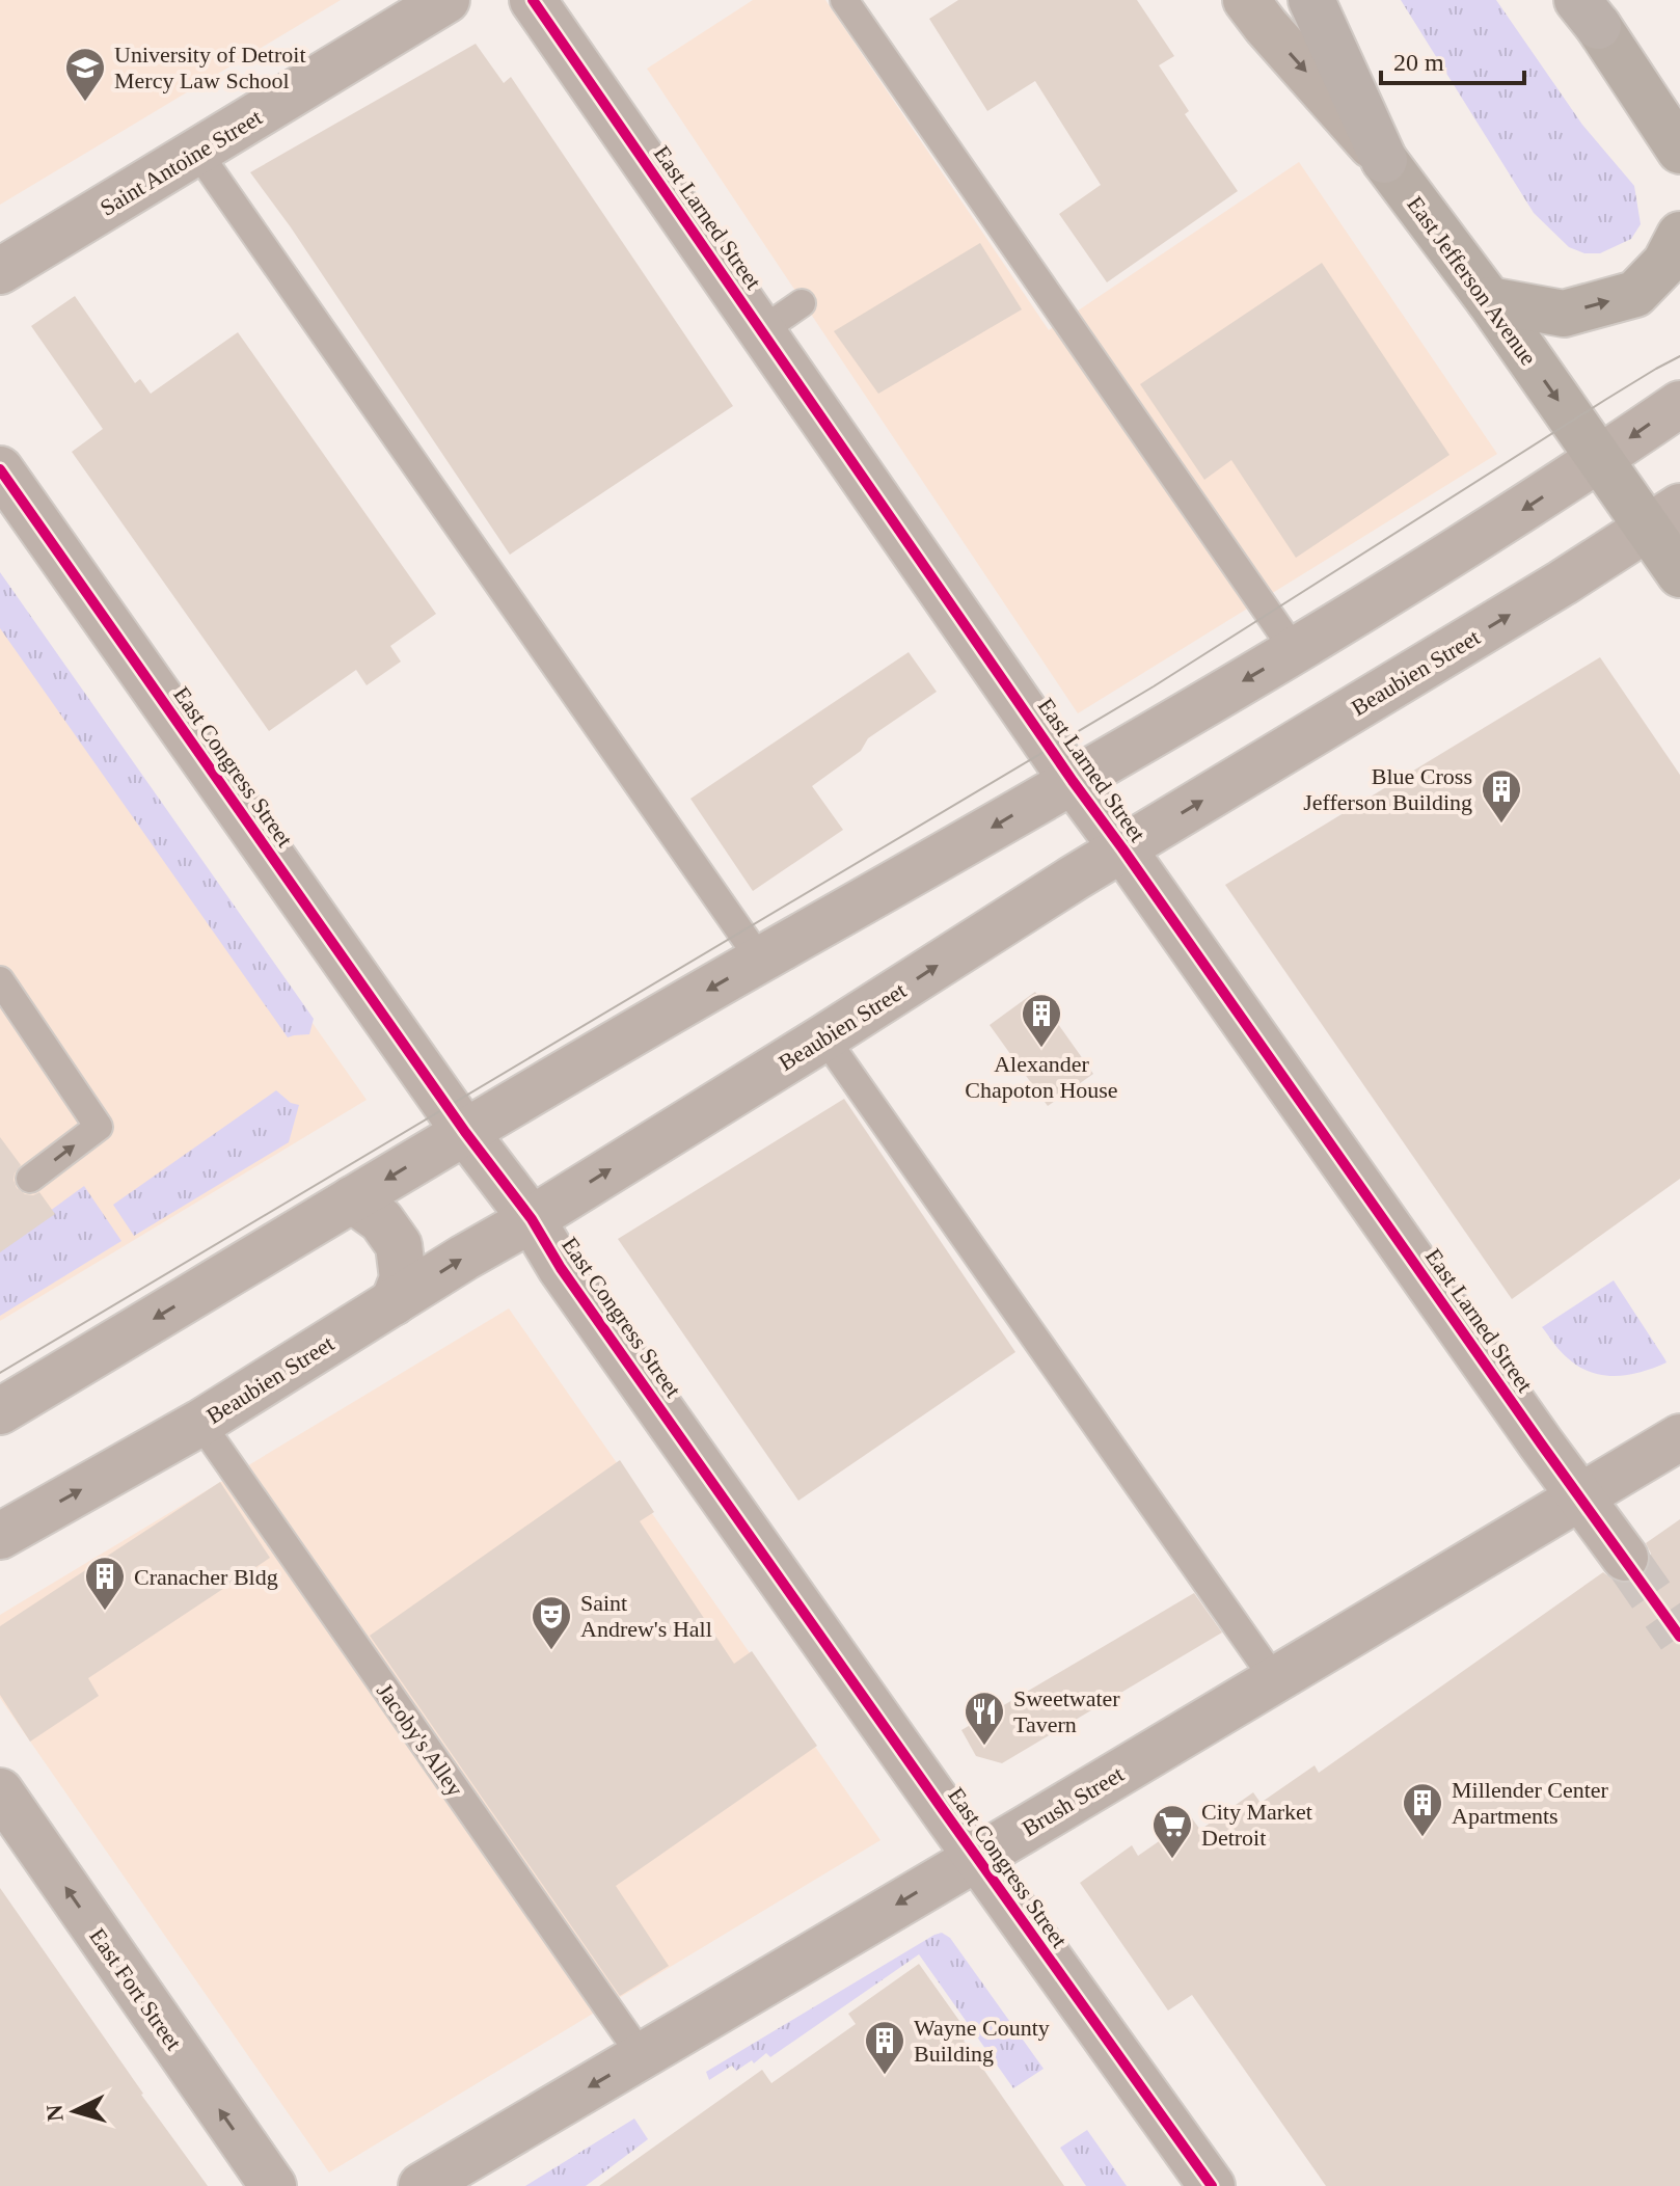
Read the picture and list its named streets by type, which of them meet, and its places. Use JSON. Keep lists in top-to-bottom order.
{
  "streets": {
    "highway": ["East Jefferson Avenue"],
    "street": [
      "Saint Antoine Street",
      "East Larned Street",
      "Beaubien Street",
      "East Congress Street",
      "Brush Street",
      "East Fort Street"
    ],
    "lane": ["Jacoby's Alley"]
  },
  "crossings": [
    ["East Larned Street", "Beaubien Street"],
    ["East Larned Street", "Brush Street"],
    ["East Jefferson Avenue", "Beaubien Street"],
    ["Beaubien Street", "East Congress Street"],
    ["Beaubien Street", "Jacoby's Alley"],
    ["East Congress Street", "Brush Street"],
    ["Jacoby's Alley", "Brush Street"]
  ],
  "one_way": ["East Jefferson Avenue", "Brush Street", "East Fort Street"],
  "places": {
    "school or university": ["University of Detroit Mercy Law School"],
    "building": [
      "Blue Cross Jefferson Building",
      "Alexander Chapoton House",
      "Cranacher Bldg",
      "Millender Center Apartments",
      "Wayne County Building"
    ],
    "theatre": ["Saint Andrew's Hall"],
    "restaurant": ["Sweetwater Tavern"],
    "supermarket": ["City Market Detroit"]
  },
  "scale_bar": "20 m",
  "north": "left"
}
